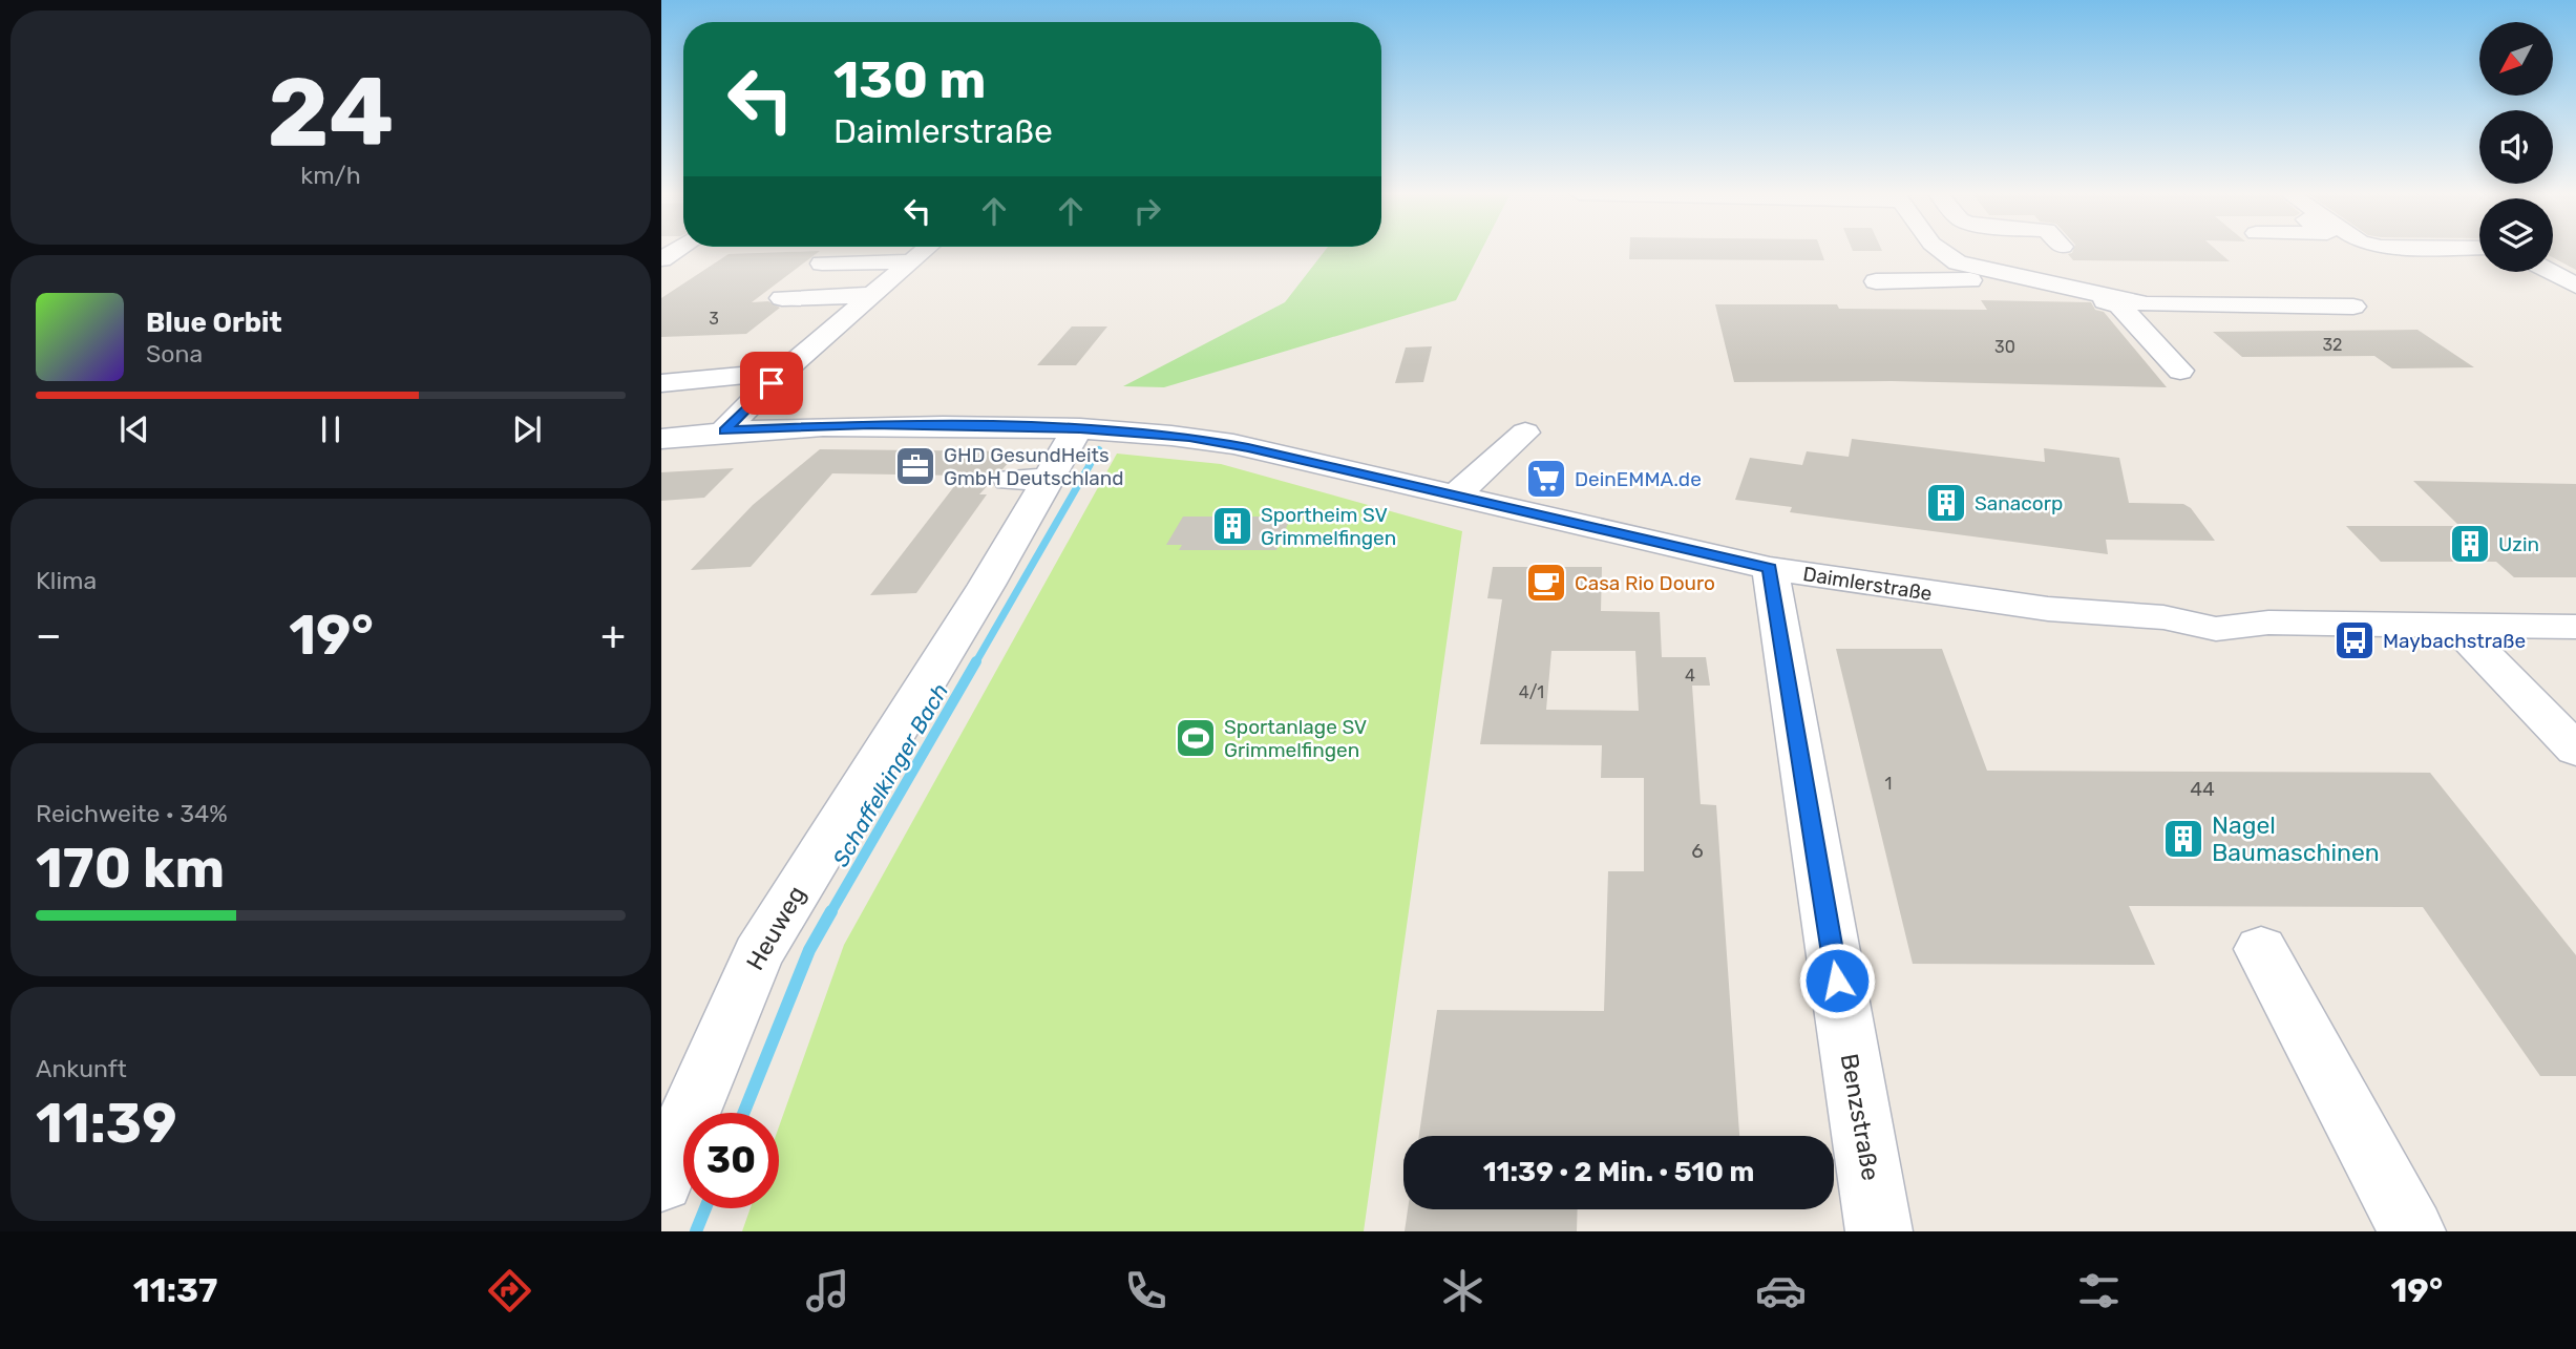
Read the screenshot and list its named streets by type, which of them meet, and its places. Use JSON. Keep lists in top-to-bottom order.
{
  "streets": {
    "street": ["Daimlerstraße", "Heuweg", "Benzstraße"]
  },
  "crossings": [
    ["Daimlerstraße", "Heuweg"],
    ["Daimlerstraße", "Benzstraße"]
  ],
  "water": ["Schaffelkinger Bach"],
  "places": {
    "office": ["GHD GesundHeits GmbH Deutschland"],
    "supermarket": ["DeinEMMA.de"],
    "building": [
      "Sanacorp",
      "Sportheim SV Grimmelfingen",
      "Uzin",
      "Nagel Baumaschinen"
    ],
    "cafe": ["Casa Rio Douro"],
    "bus stop": ["Maybachstraße"],
    "sports": ["Sportanlage SV Grimmelfingen"]
  },
  "house_numbers": [
    "3",
    "32",
    "30",
    "4",
    "4/1",
    "1",
    "44",
    "6"
  ],
  "north": "bottom left",
  "page": {
    "tile": [
      ["24", "km/h"],
      "Klima",
      ["Reichweite · 34%", "170 km"],
      ["Ankunft", "11:39"]
    ],
    "turn": ["130 m", "Daimlerstraße"],
    "song": ["Blue Orbit", "Sona"],
    "heat": ["−", "19°", "+"],
    "limit": "30",
    "trip": "11:39 · 2 Min. · 510 m",
    "tabs": ["11:37", "19°"]
  }
}
